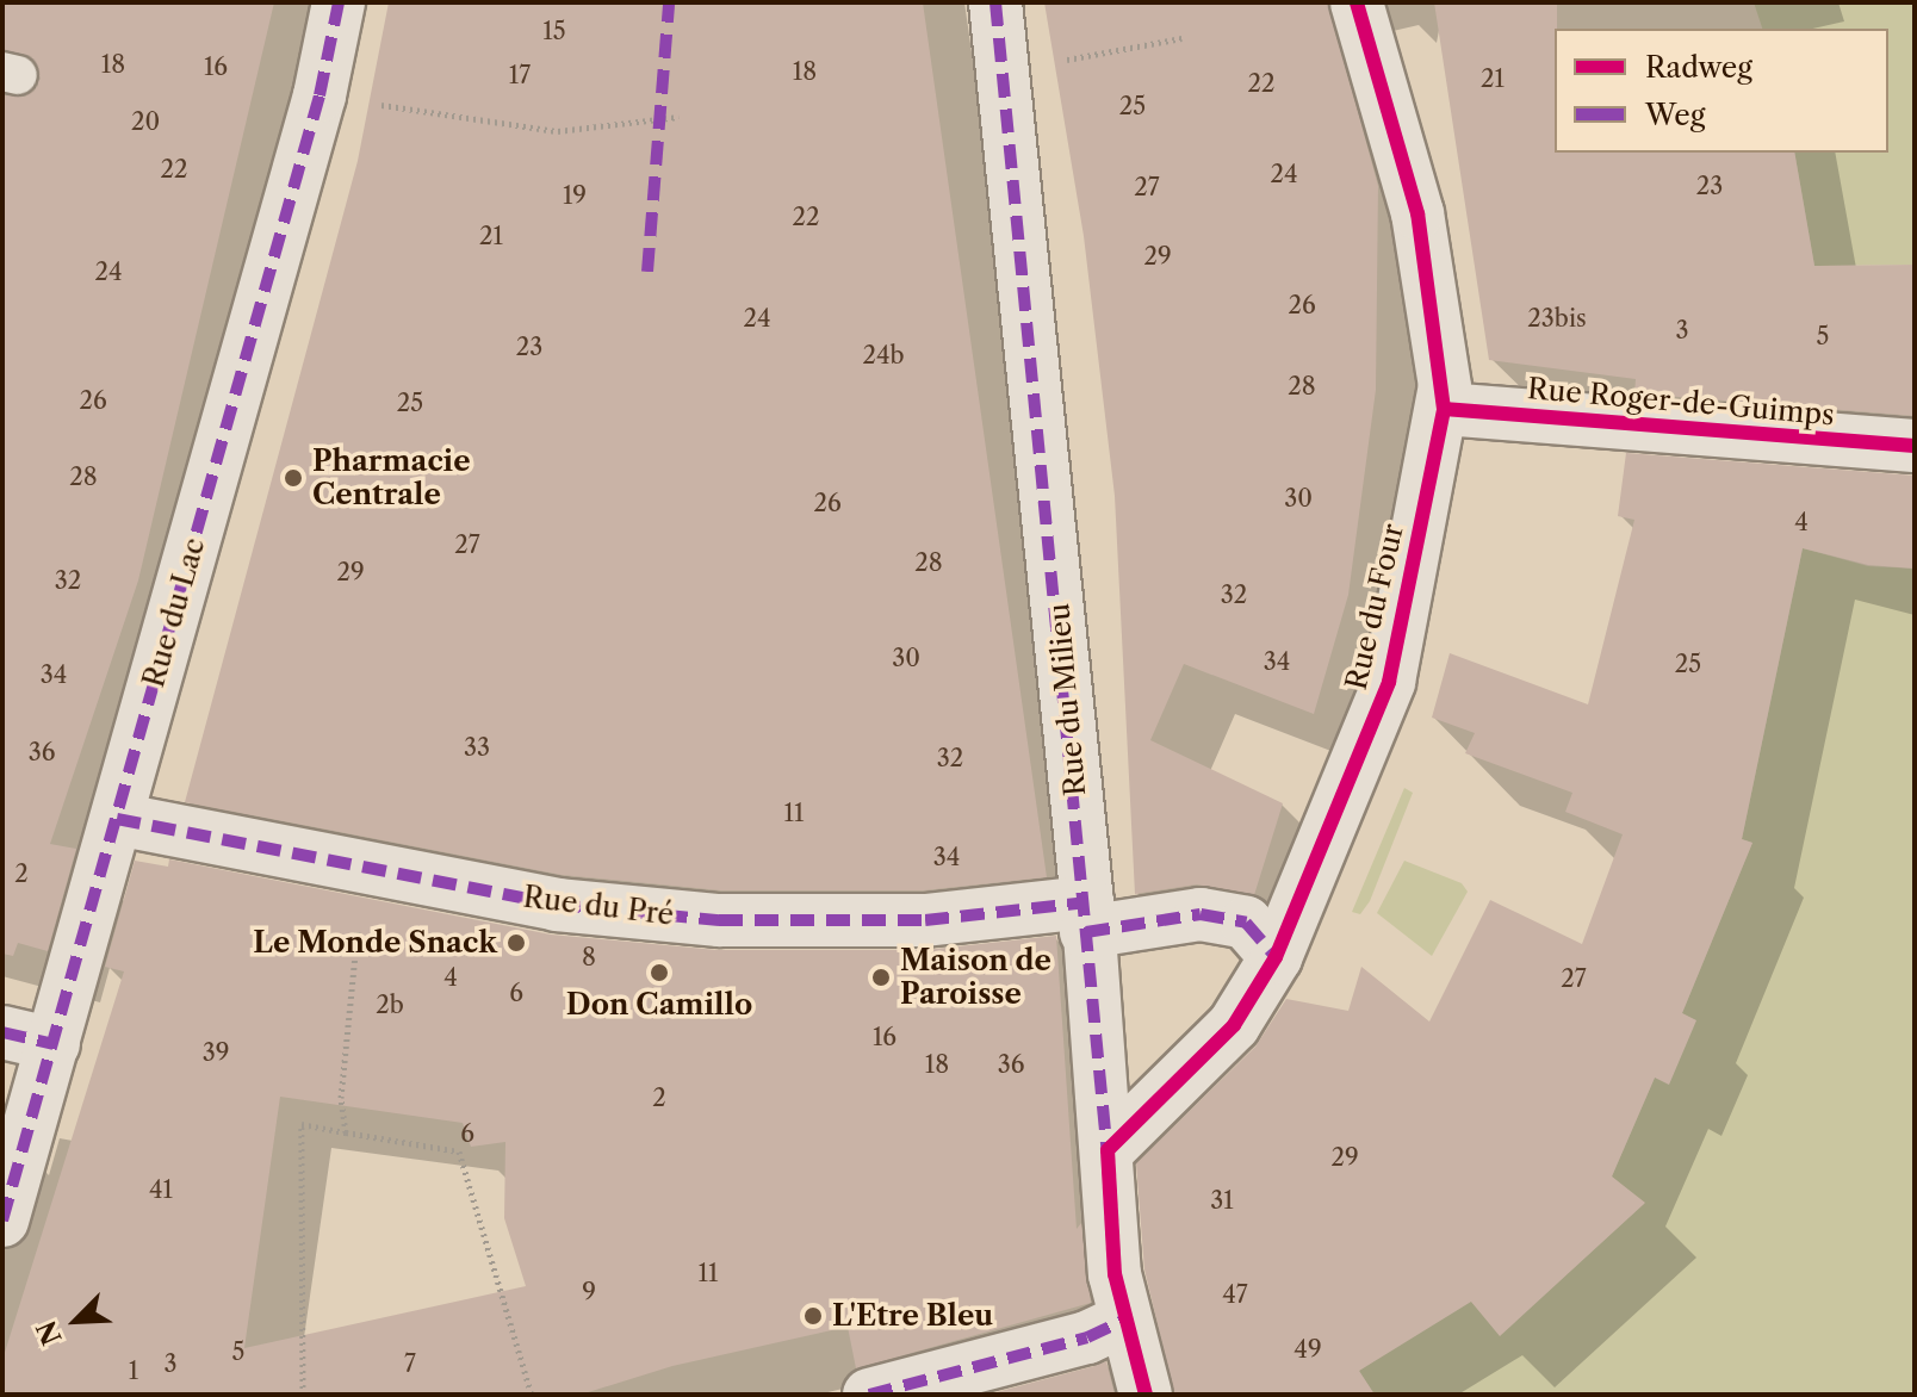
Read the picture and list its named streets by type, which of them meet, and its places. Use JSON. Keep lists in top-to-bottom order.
{
  "streets": {
    "street": [
      "Rue Roger-de-Guimps",
      "Rue du Four",
      "Rue du Lac",
      "Rue du Milieu",
      "Rue du Pré"
    ]
  },
  "crossings": [
    ["Rue Roger-de-Guimps", "Rue du Four"],
    ["Rue du Four", "Rue du Milieu"],
    ["Rue du Four", "Rue du Pré"],
    ["Rue du Lac", "Rue du Pré"],
    ["Rue du Milieu", "Rue du Pré"]
  ],
  "places": [
    "Pharmacie Centrale",
    "Le Monde Snack",
    "Don Camillo",
    "Maison de Paroisse",
    "L'Etre Bleu"
  ],
  "house_numbers": [
    "15",
    "18",
    "16",
    "18",
    "17",
    "21",
    "22",
    "25",
    "20",
    "22",
    "24",
    "23",
    "27",
    "19",
    "22",
    "21",
    "29",
    "24",
    "26",
    "24",
    "23bis",
    "3",
    "5",
    "23",
    "24b",
    "28",
    "26",
    "25",
    "28",
    "30",
    "26",
    "4",
    "27",
    "28",
    "29",
    "32",
    "32",
    "30",
    "34",
    "25",
    "34",
    "33",
    "36",
    "32",
    "11",
    "34",
    "2",
    "8",
    "4",
    "27",
    "6",
    "2b",
    "16",
    "39",
    "18",
    "36",
    "2",
    "6",
    "29",
    "41",
    "31",
    "11",
    "9",
    "47",
    "49",
    "5",
    "3",
    "7",
    "1"
  ],
  "legend": ["Radweg", "Weg"],
  "north": "bottom left"
}
